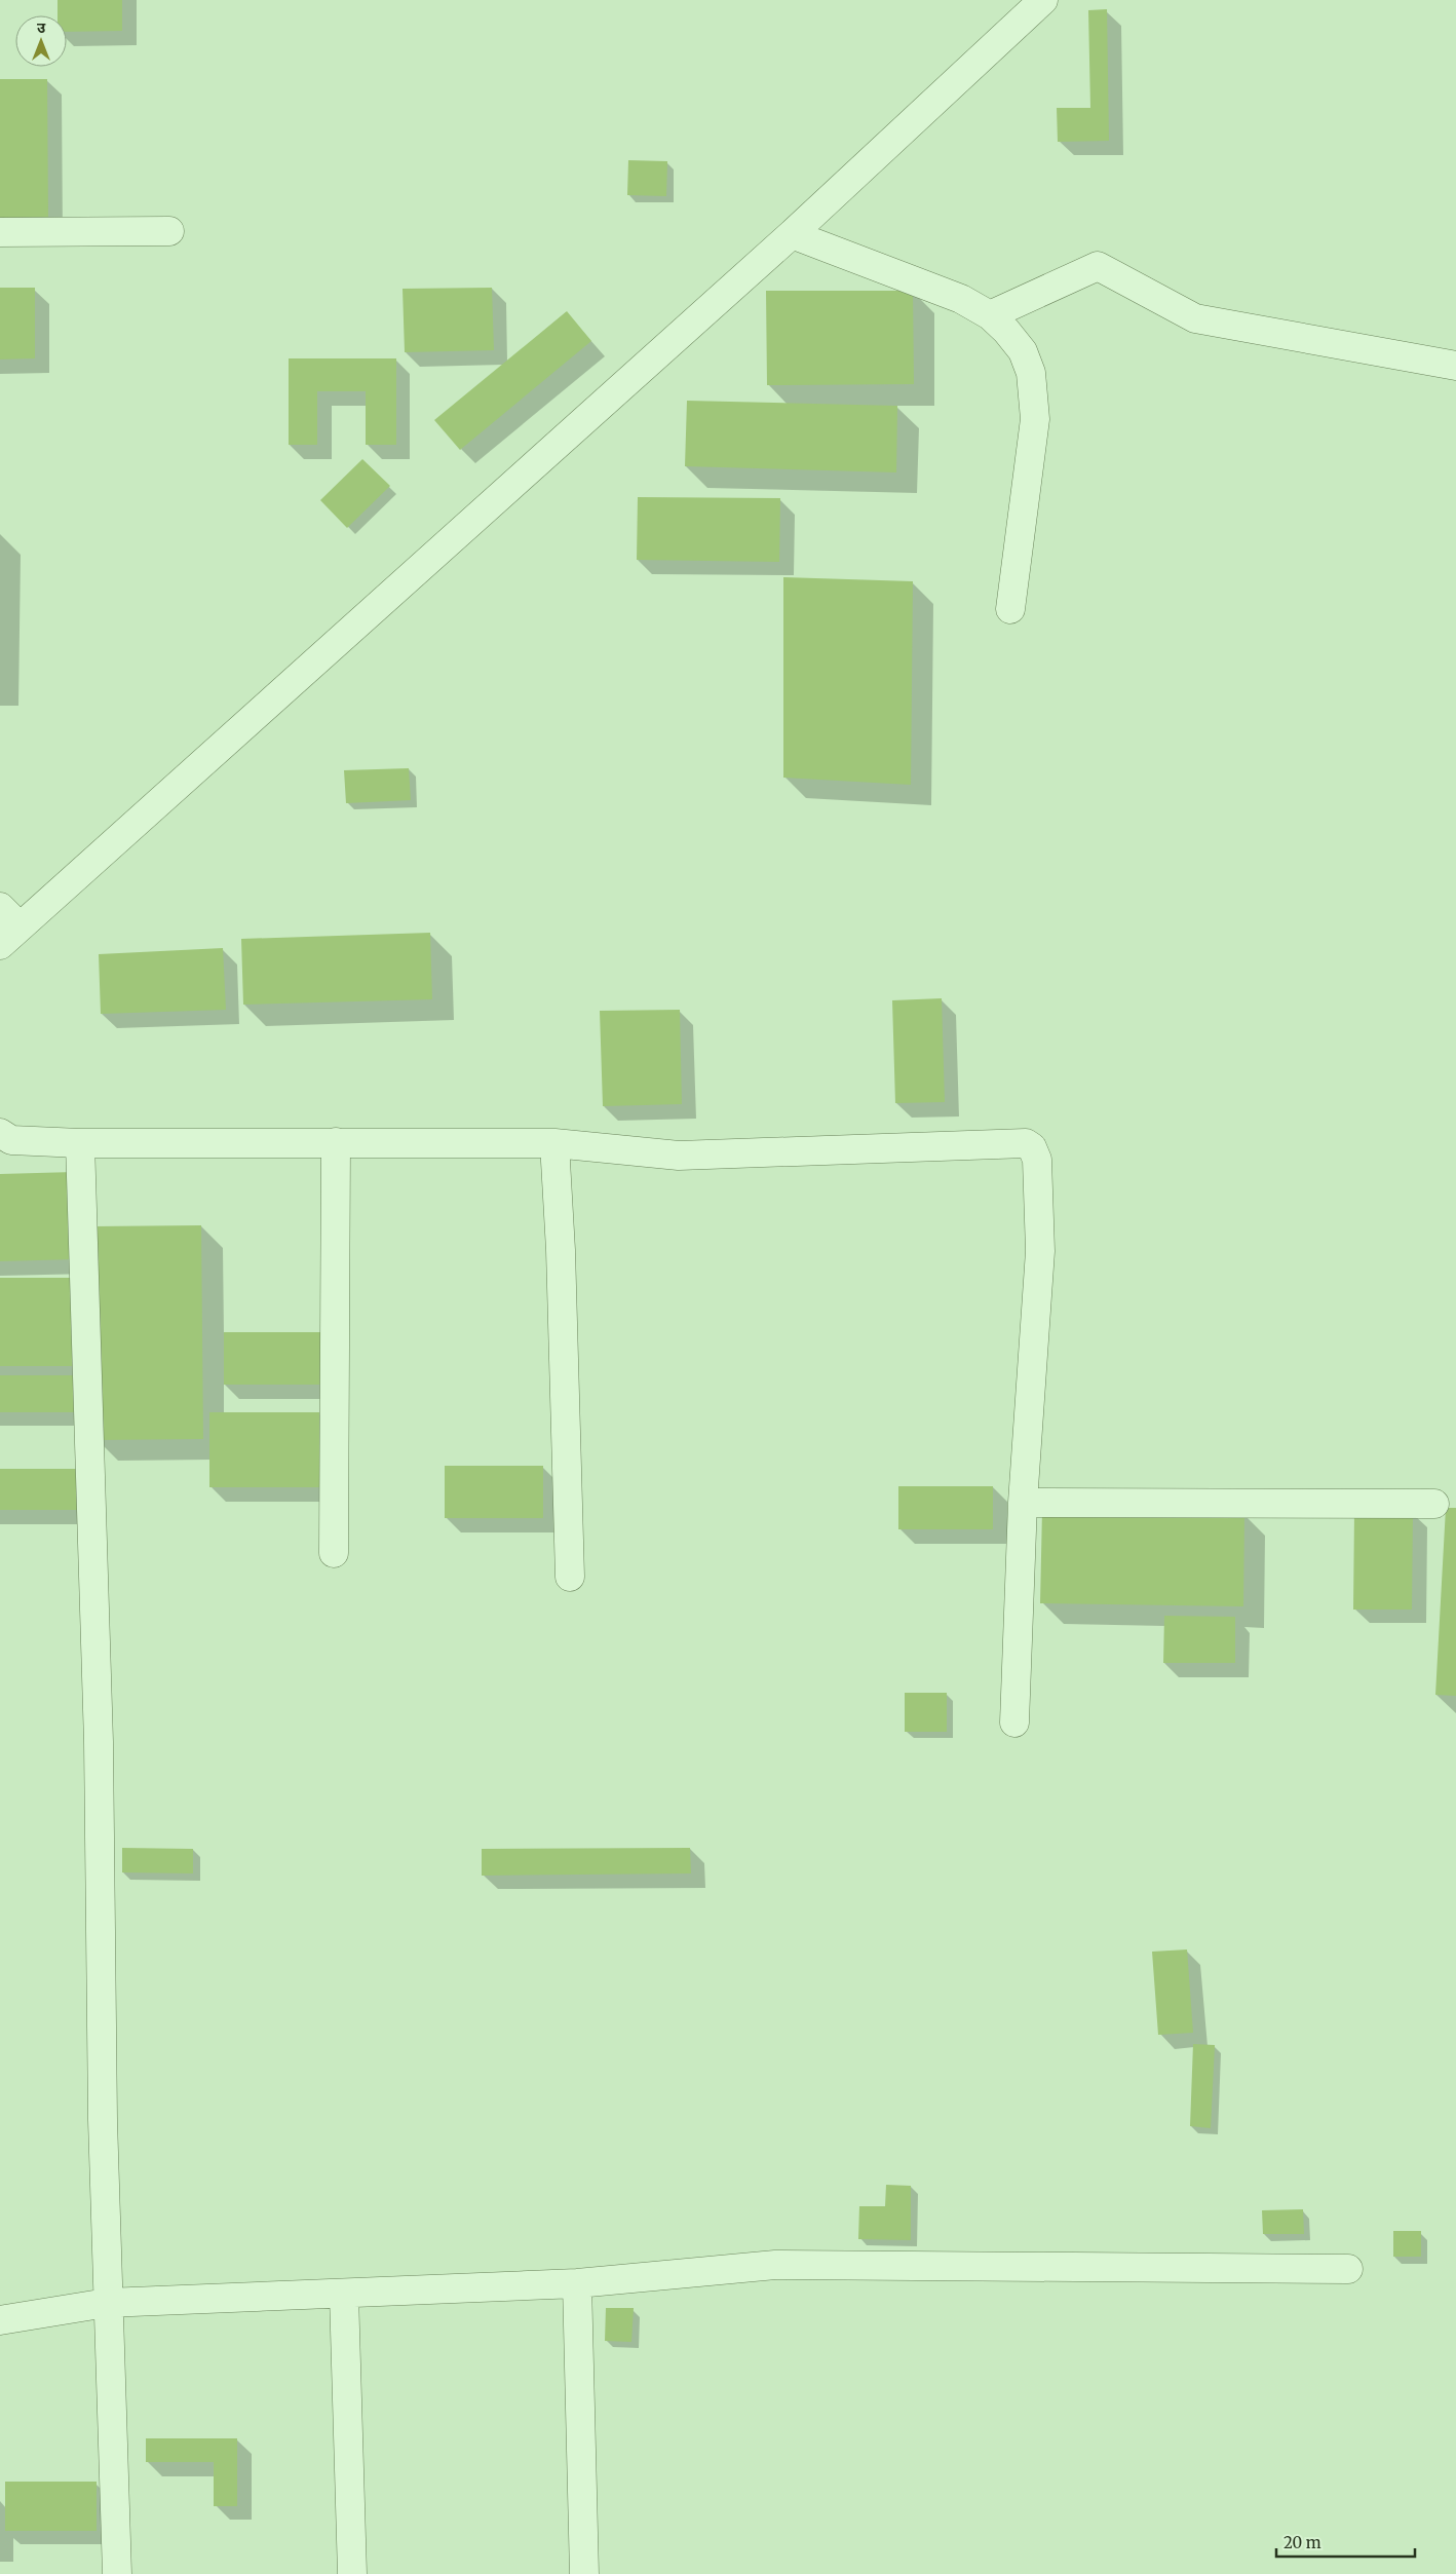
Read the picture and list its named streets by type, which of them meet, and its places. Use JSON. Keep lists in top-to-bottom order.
{
  "scale_bar": "20 m",
  "north": "top"
}
